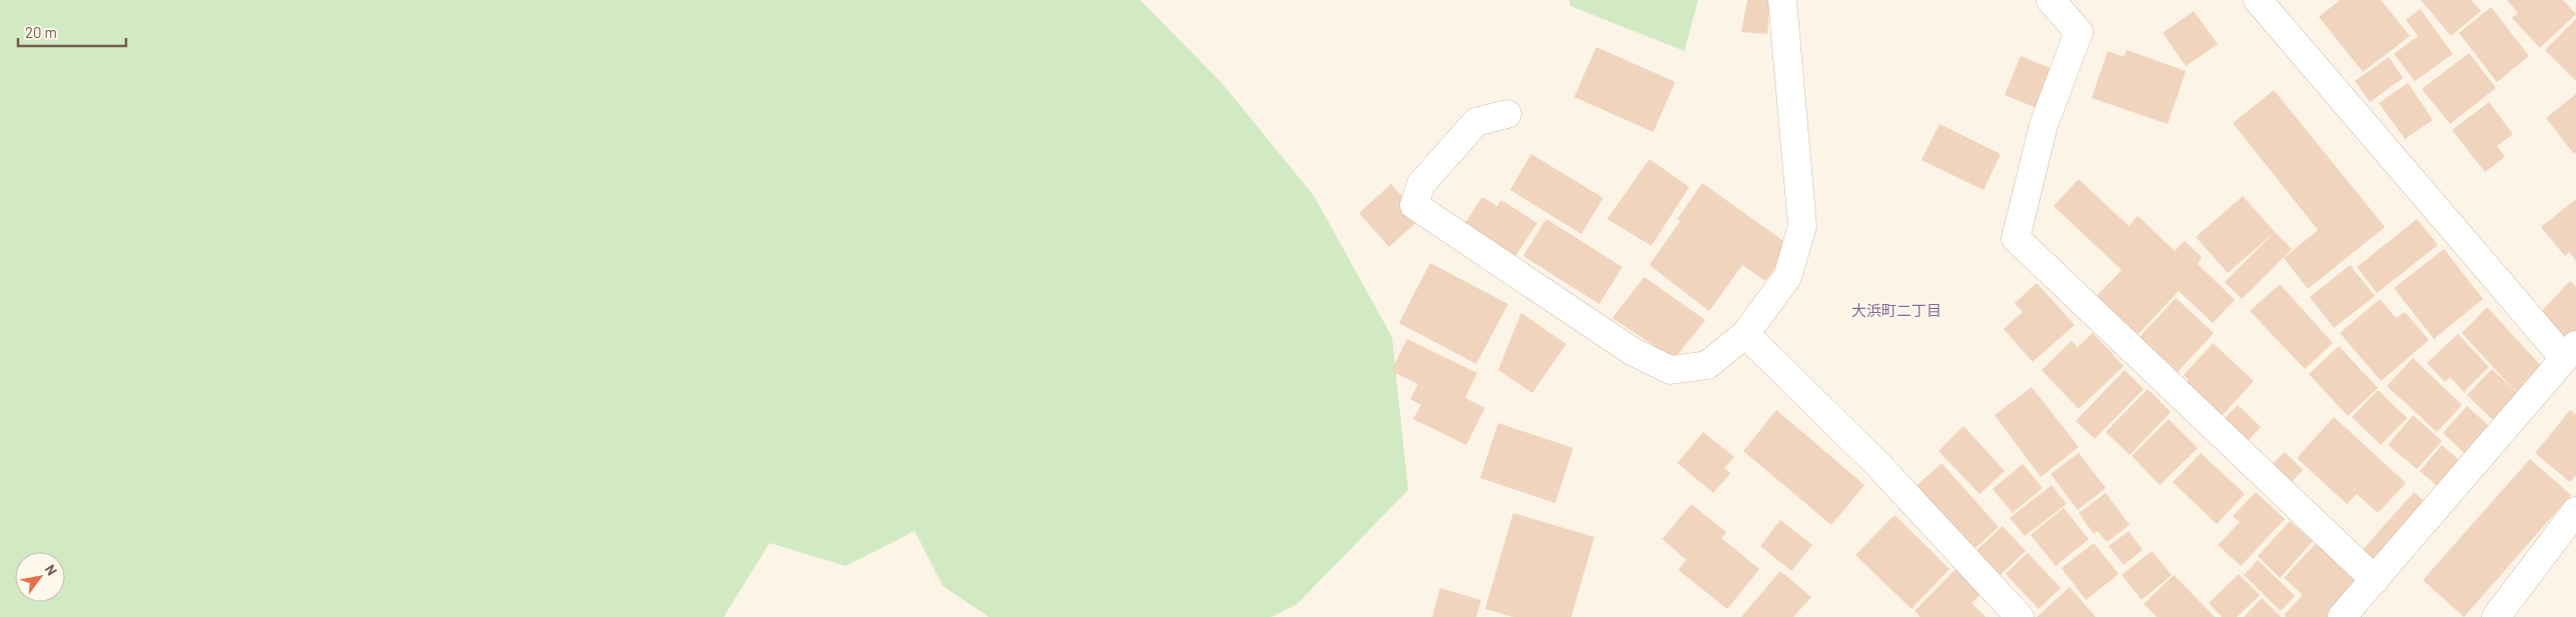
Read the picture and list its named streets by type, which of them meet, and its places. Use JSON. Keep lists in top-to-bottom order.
{
  "districts": ["大浜町二丁目"],
  "scale_bar": "20 m",
  "north": "top right"
}
